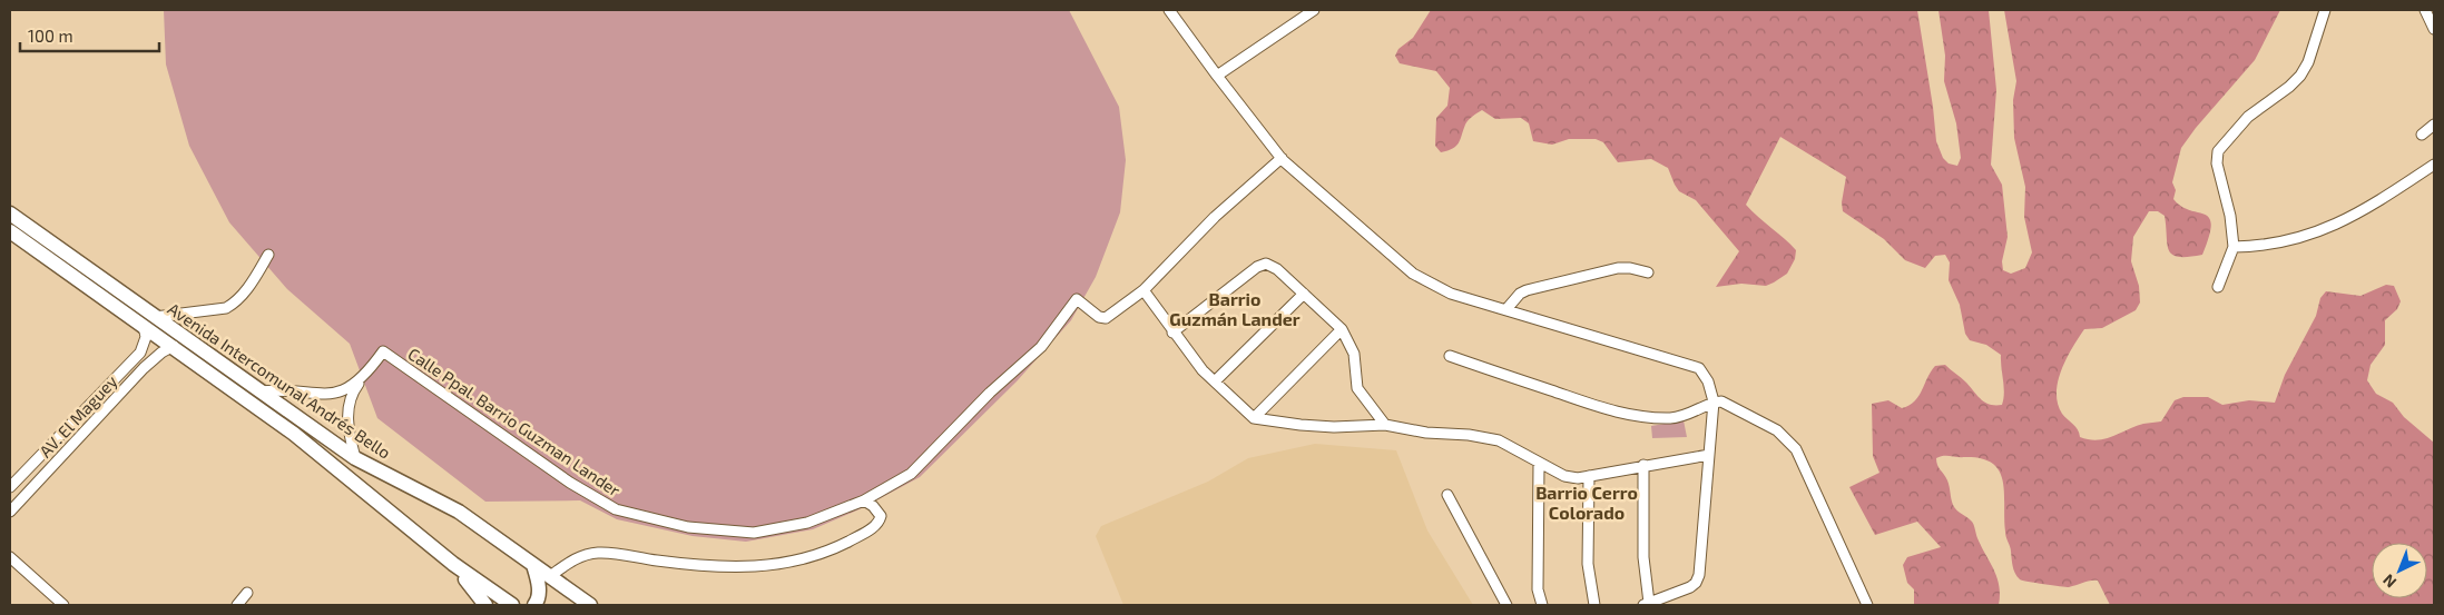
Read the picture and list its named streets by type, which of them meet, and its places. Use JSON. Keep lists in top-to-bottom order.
{
  "streets": {
    "main road": ["Avenida Intercomunal Andrés Bello"],
    "street": ["AV. El Maguey", "Calle Ppal. Barrio Guzman Lander"]
  },
  "crossings": [
    ["Avenida Intercomunal Andrés Bello", "AV. El Maguey"],
    ["Avenida Intercomunal Andrés Bello", "Calle Ppal. Barrio Guzman Lander"]
  ],
  "districts": ["Barrio Guzmán Lander", "Barrio Cerro Colorado"],
  "scale_bar": "100 m",
  "north": "bottom left"
}
